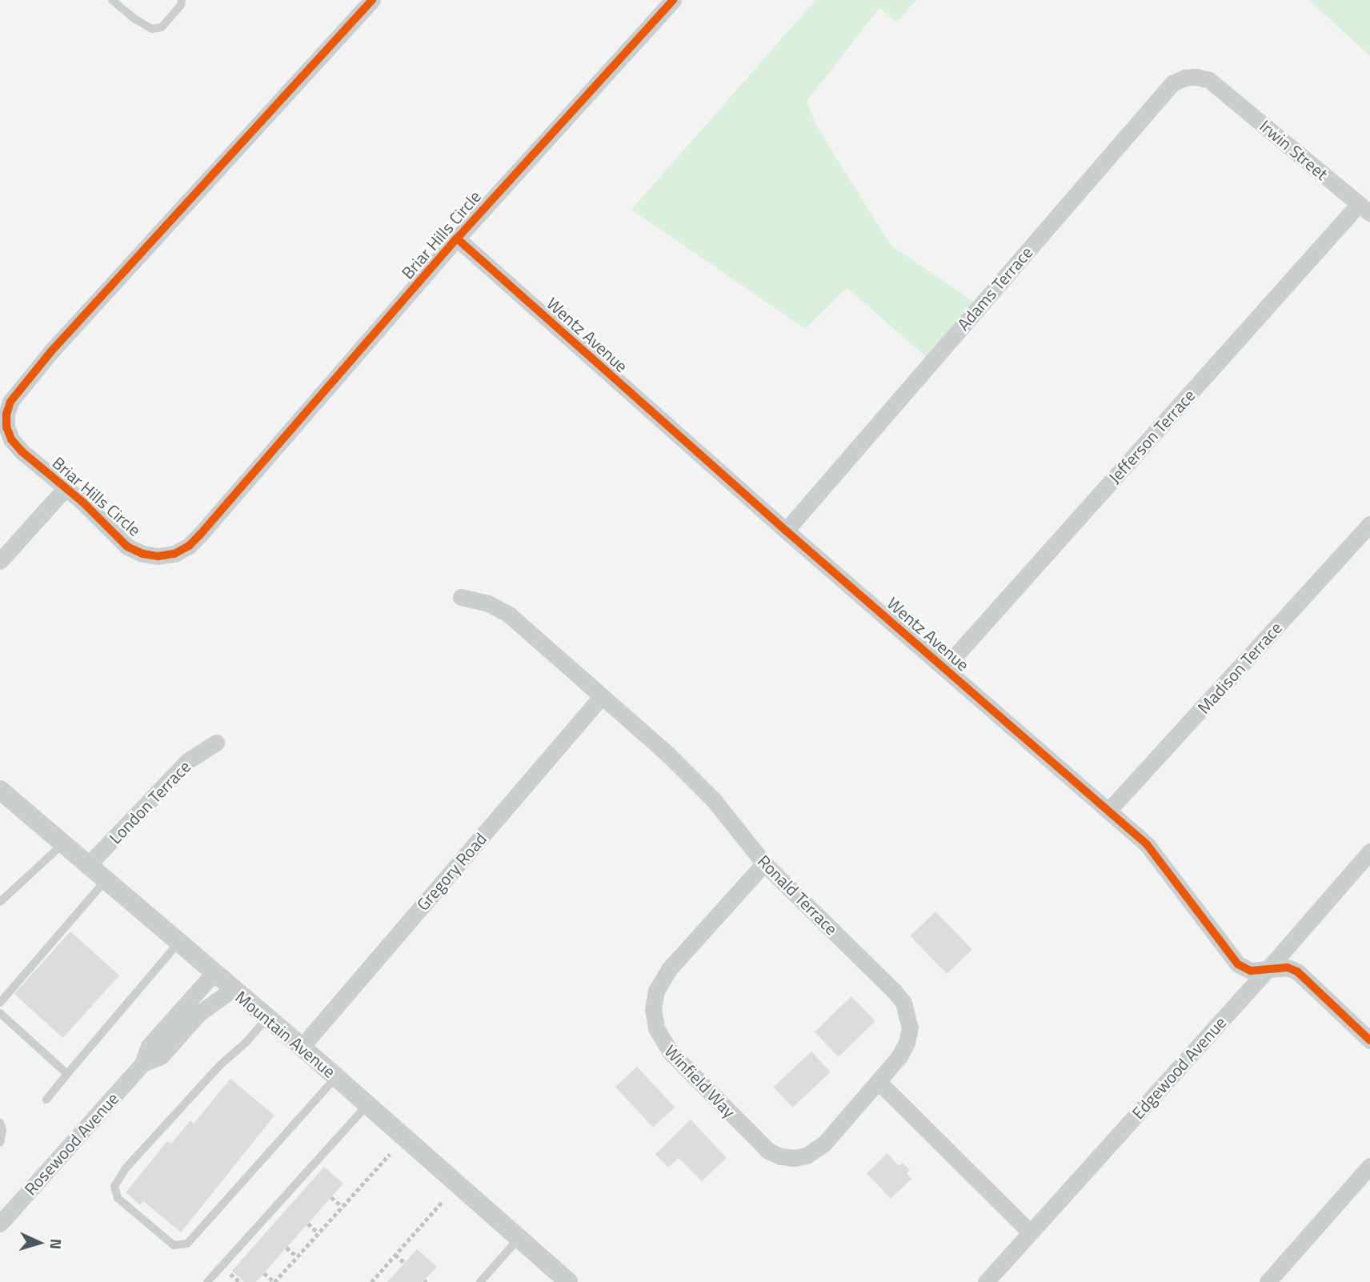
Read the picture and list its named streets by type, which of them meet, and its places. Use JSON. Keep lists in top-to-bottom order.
{
  "streets": {
    "street": [
      "Irwin Street",
      "Briar Hills Circle",
      "Adams Terrace",
      "Wentz Avenue",
      "Jefferson Terrace",
      "Madison Terrace",
      "London Terrace",
      "Gregory Road",
      "Ronald Terrace",
      "Mountain Avenue",
      "Edgewood Avenue",
      "Winfield Way",
      "Rosewood Avenue"
    ]
  },
  "crossings": [
    ["Irwin Street", "Adams Terrace"],
    ["Irwin Street", "Jefferson Terrace"],
    ["Briar Hills Circle", "Wentz Avenue"],
    ["Adams Terrace", "Wentz Avenue"],
    ["Wentz Avenue", "Jefferson Terrace"],
    ["Wentz Avenue", "Madison Terrace"],
    ["Wentz Avenue", "Edgewood Avenue"],
    ["London Terrace", "Mountain Avenue"],
    ["Gregory Road", "Ronald Terrace"],
    ["Gregory Road", "Mountain Avenue"],
    ["Ronald Terrace", "Winfield Way"],
    ["Mountain Avenue", "Rosewood Avenue"]
  ],
  "north": "right"
}
